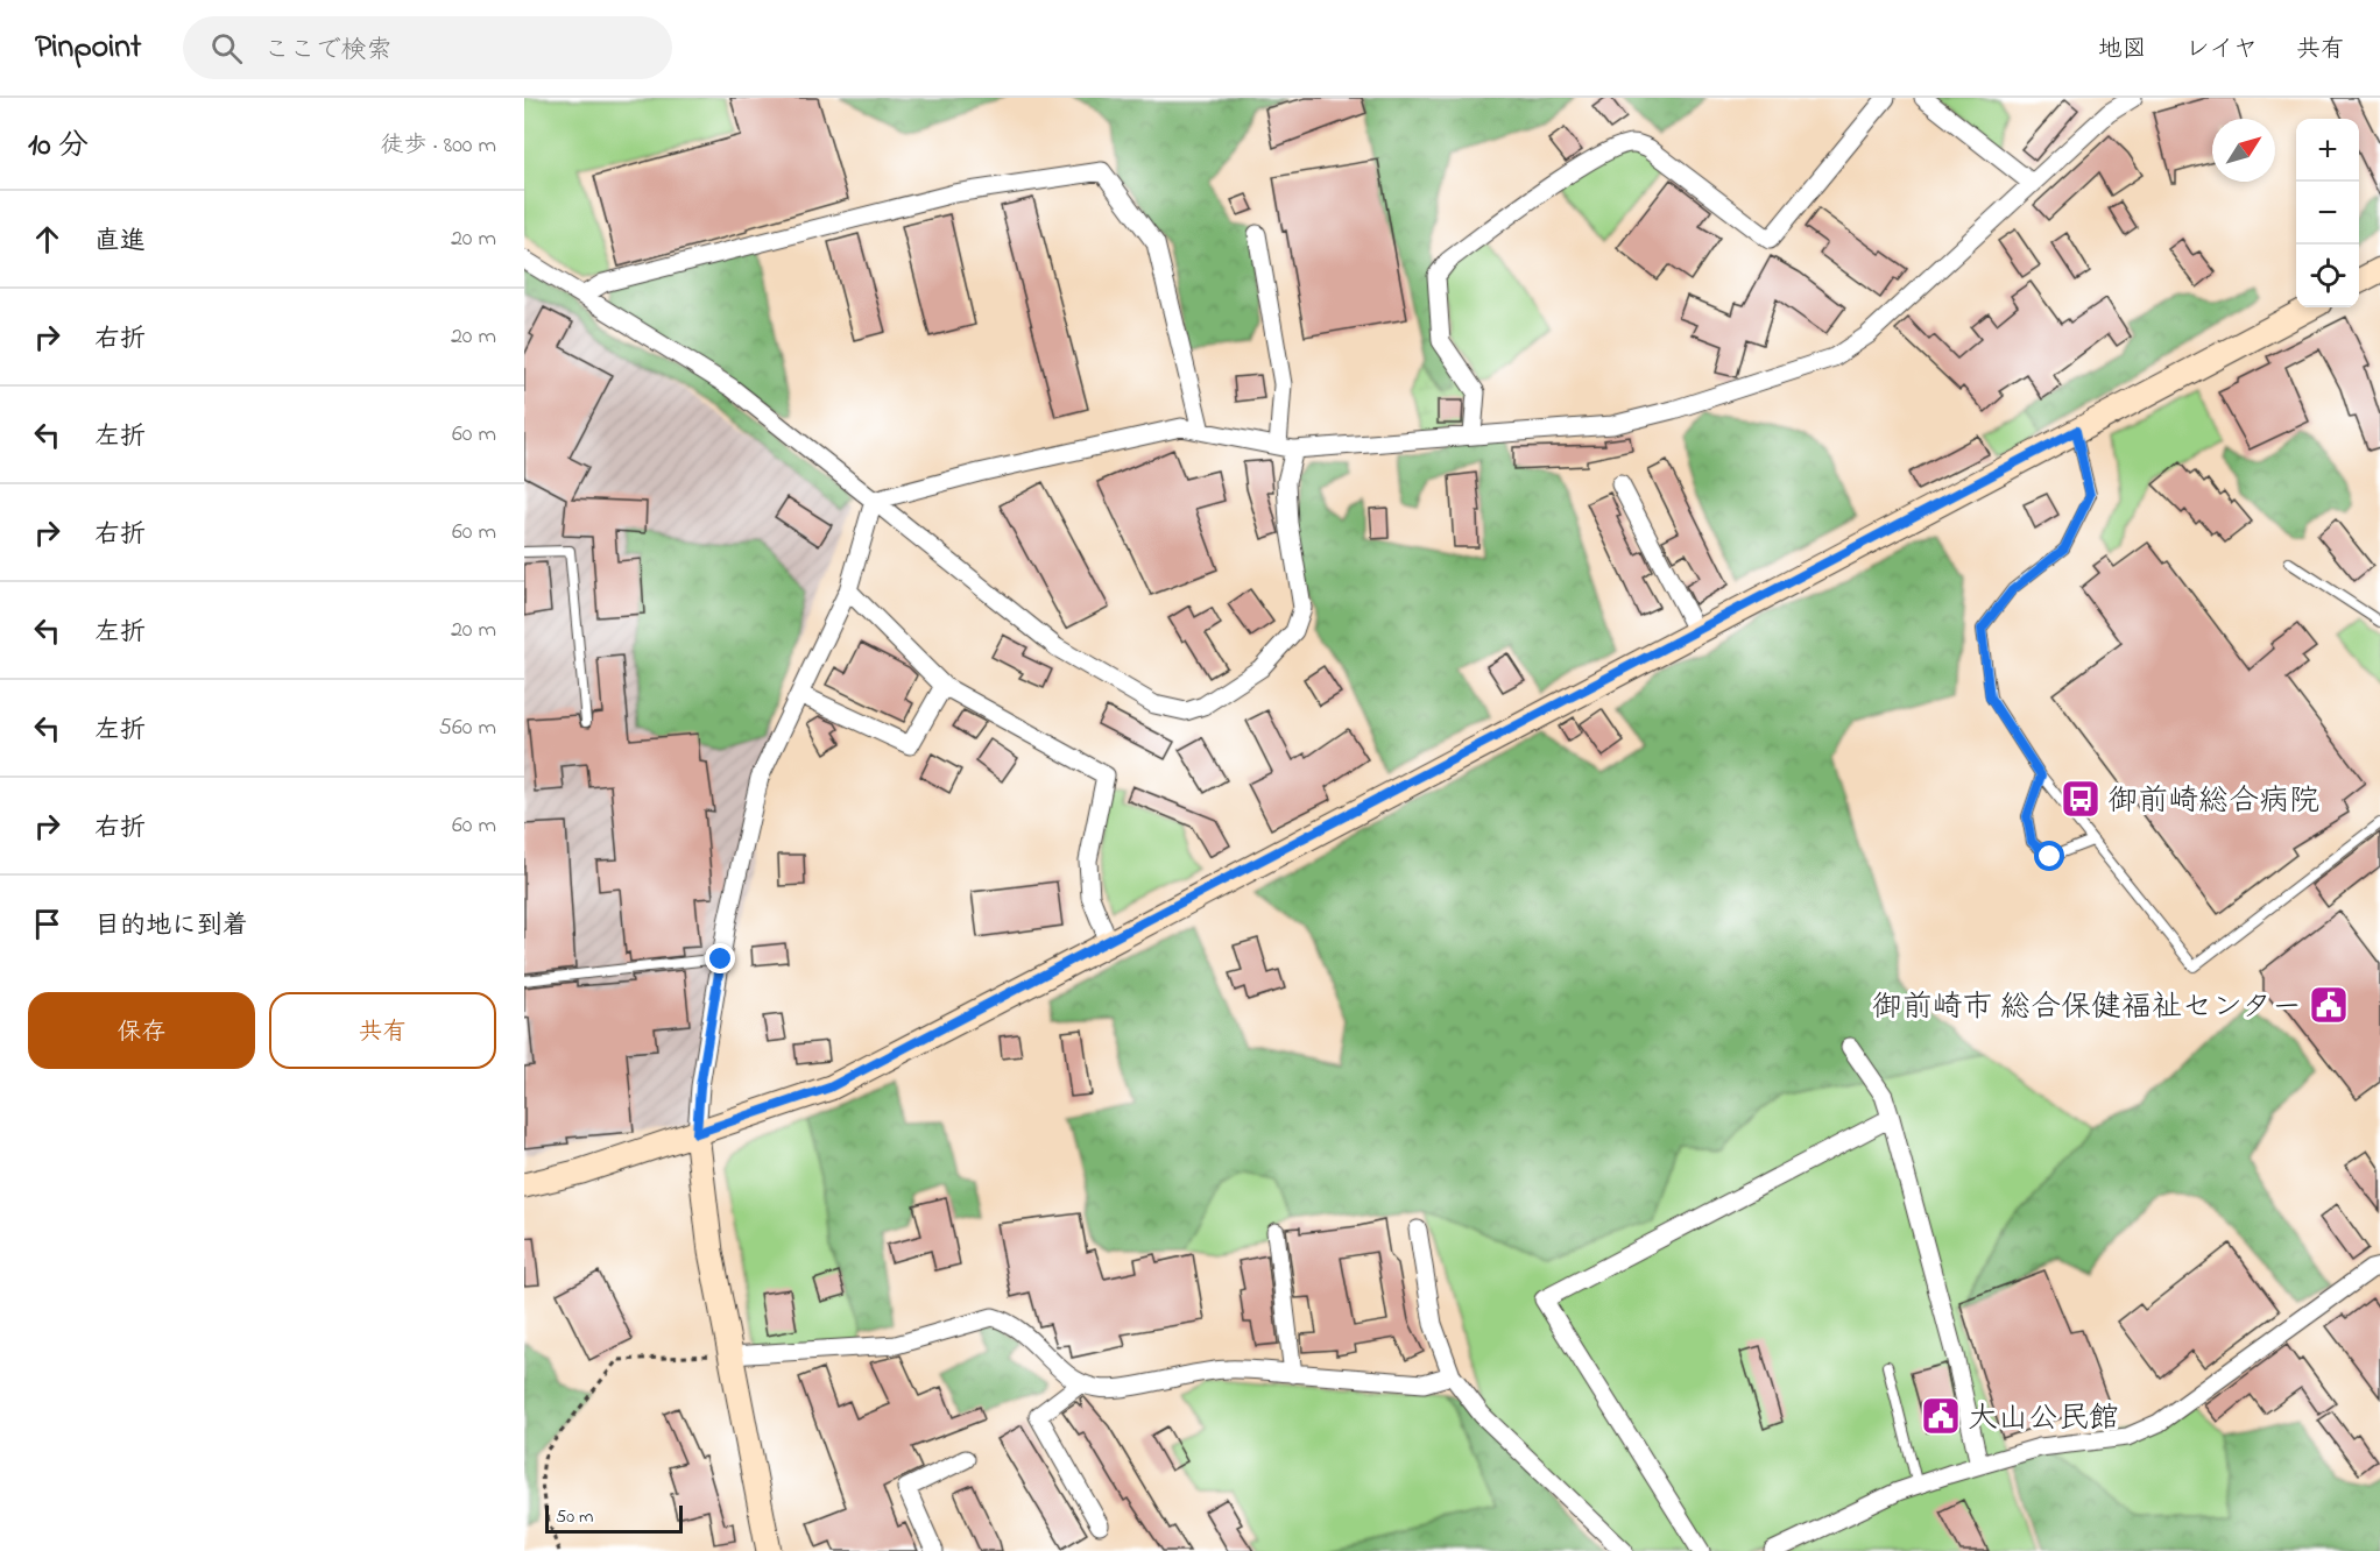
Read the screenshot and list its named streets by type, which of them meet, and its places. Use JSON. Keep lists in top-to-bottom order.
{
  "places": {
    "bus stop": ["御前崎総合病院"],
    "public building": ["御前崎市 総合保健福祉センター", "大山公民館"]
  },
  "scale_bar": "50 m",
  "north": "top right",
  "page": {
    "header": "Pinpoint",
    "search": "ここで検索",
    "nav": ["地図", "レイヤ", "共有"],
    "heading": ["10 分", "徒歩 · 800 m"],
    "map_buttons": ["+", "−"],
    "list": [
      ["直進", "20 m"],
      ["右折", "20 m"],
      ["左折", "60 m"],
      ["右折", "60 m"],
      ["左折", "20 m"],
      ["左折", "560 m"],
      ["右折", "60 m"],
      "目的地に到着"
    ],
    "buttons": ["保存", "共有"],
    "scale": "50 m"
  }
}
